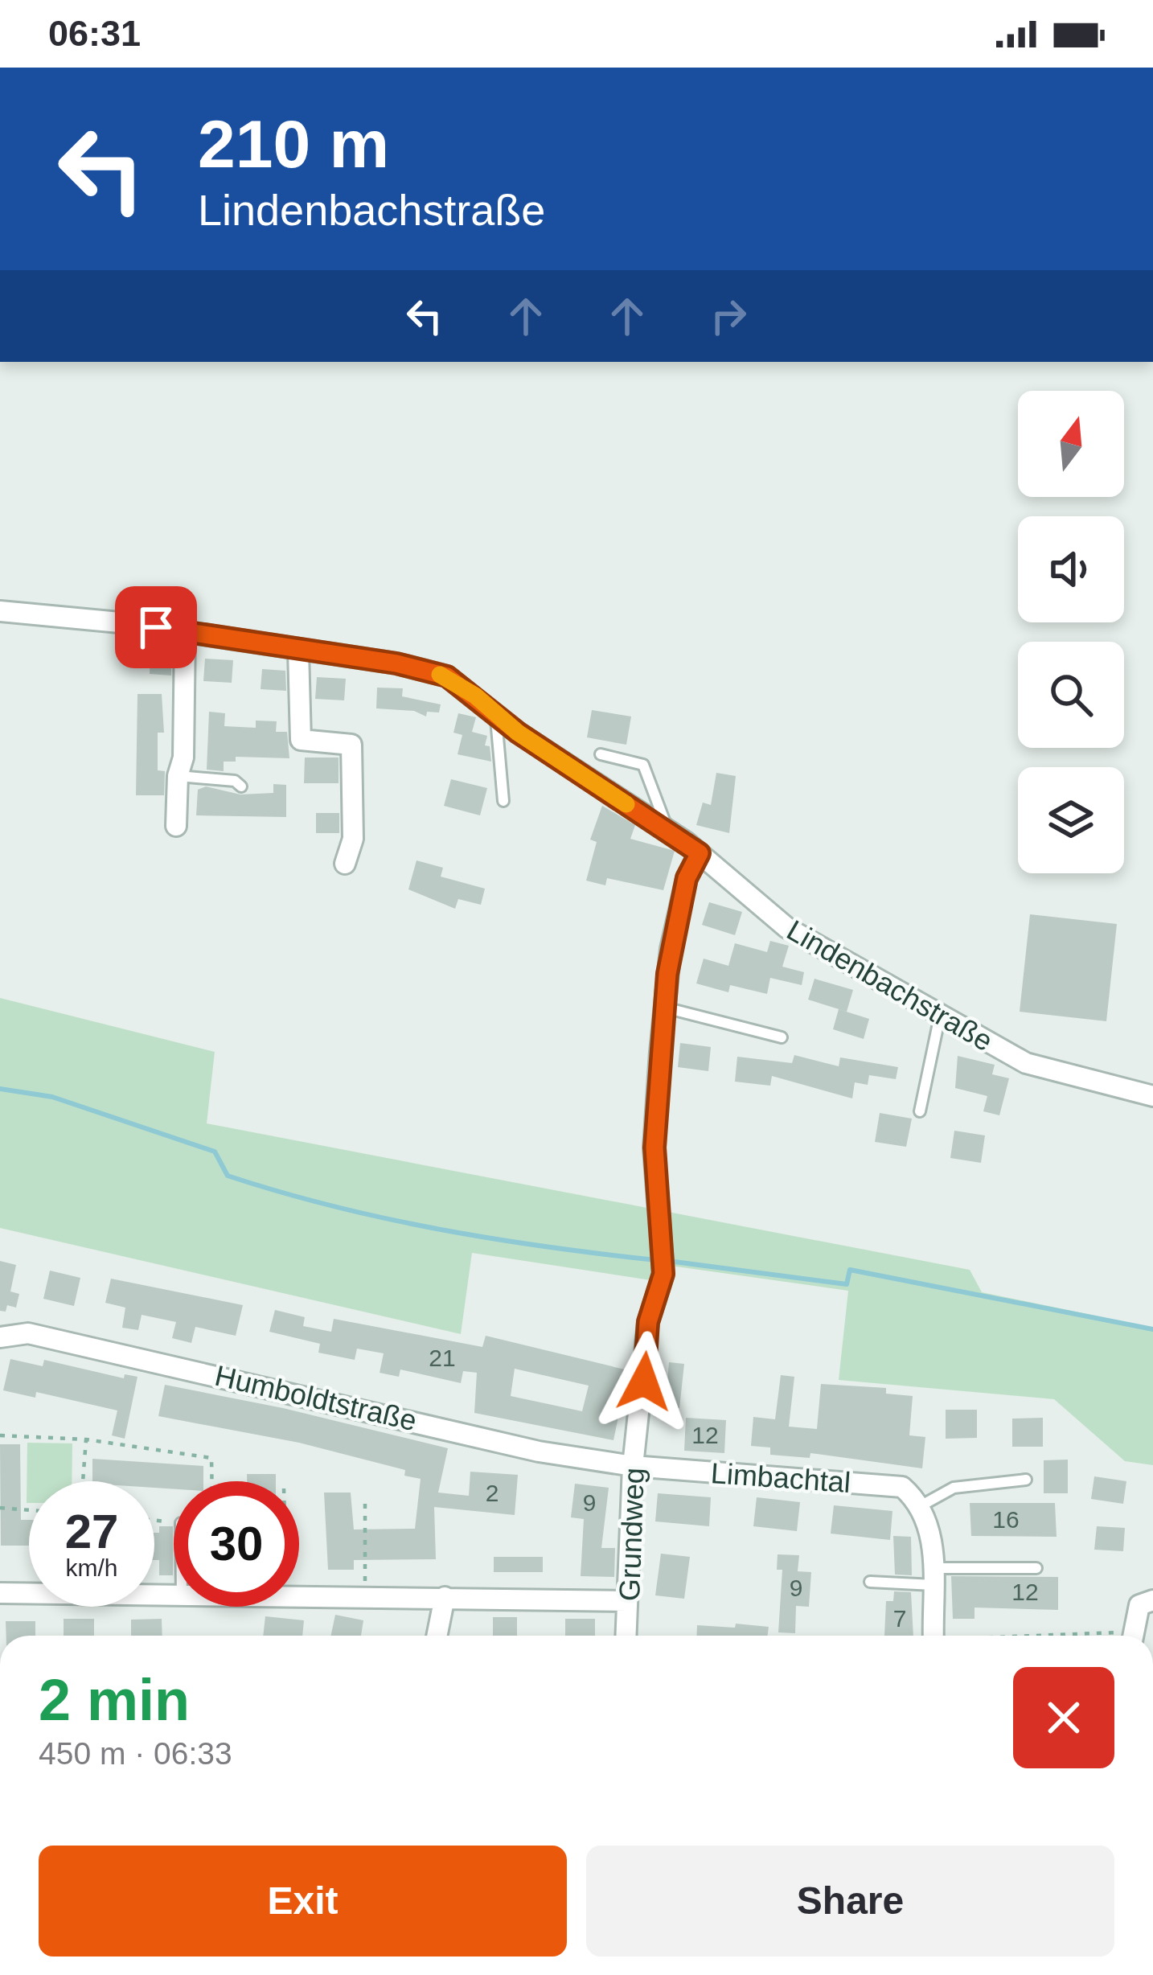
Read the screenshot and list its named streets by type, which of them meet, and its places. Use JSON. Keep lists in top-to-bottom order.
{
  "streets": {
    "street": [
      "Lindenbachstraße",
      "Humboldtstraße",
      "Limbachtal",
      "Grundweg"
    ]
  },
  "crossings": [
    ["Lindenbachstraße", "Grundweg"],
    ["Humboldtstraße", "Limbachtal"],
    ["Humboldtstraße", "Grundweg"],
    ["Limbachtal", "Grundweg"]
  ],
  "house_numbers": [
    "21",
    "12",
    "2",
    "9",
    "16",
    "9",
    "12",
    "7"
  ],
  "north": "top",
  "page": {
    "status": "06:31",
    "turn": ["210 m", "Lindenbachstraße"],
    "speed": "27 km/h",
    "limit": "30",
    "heading": ["2 min", "450 m · 06:33"],
    "buttons": ["Exit", "Share"]
  }
}
